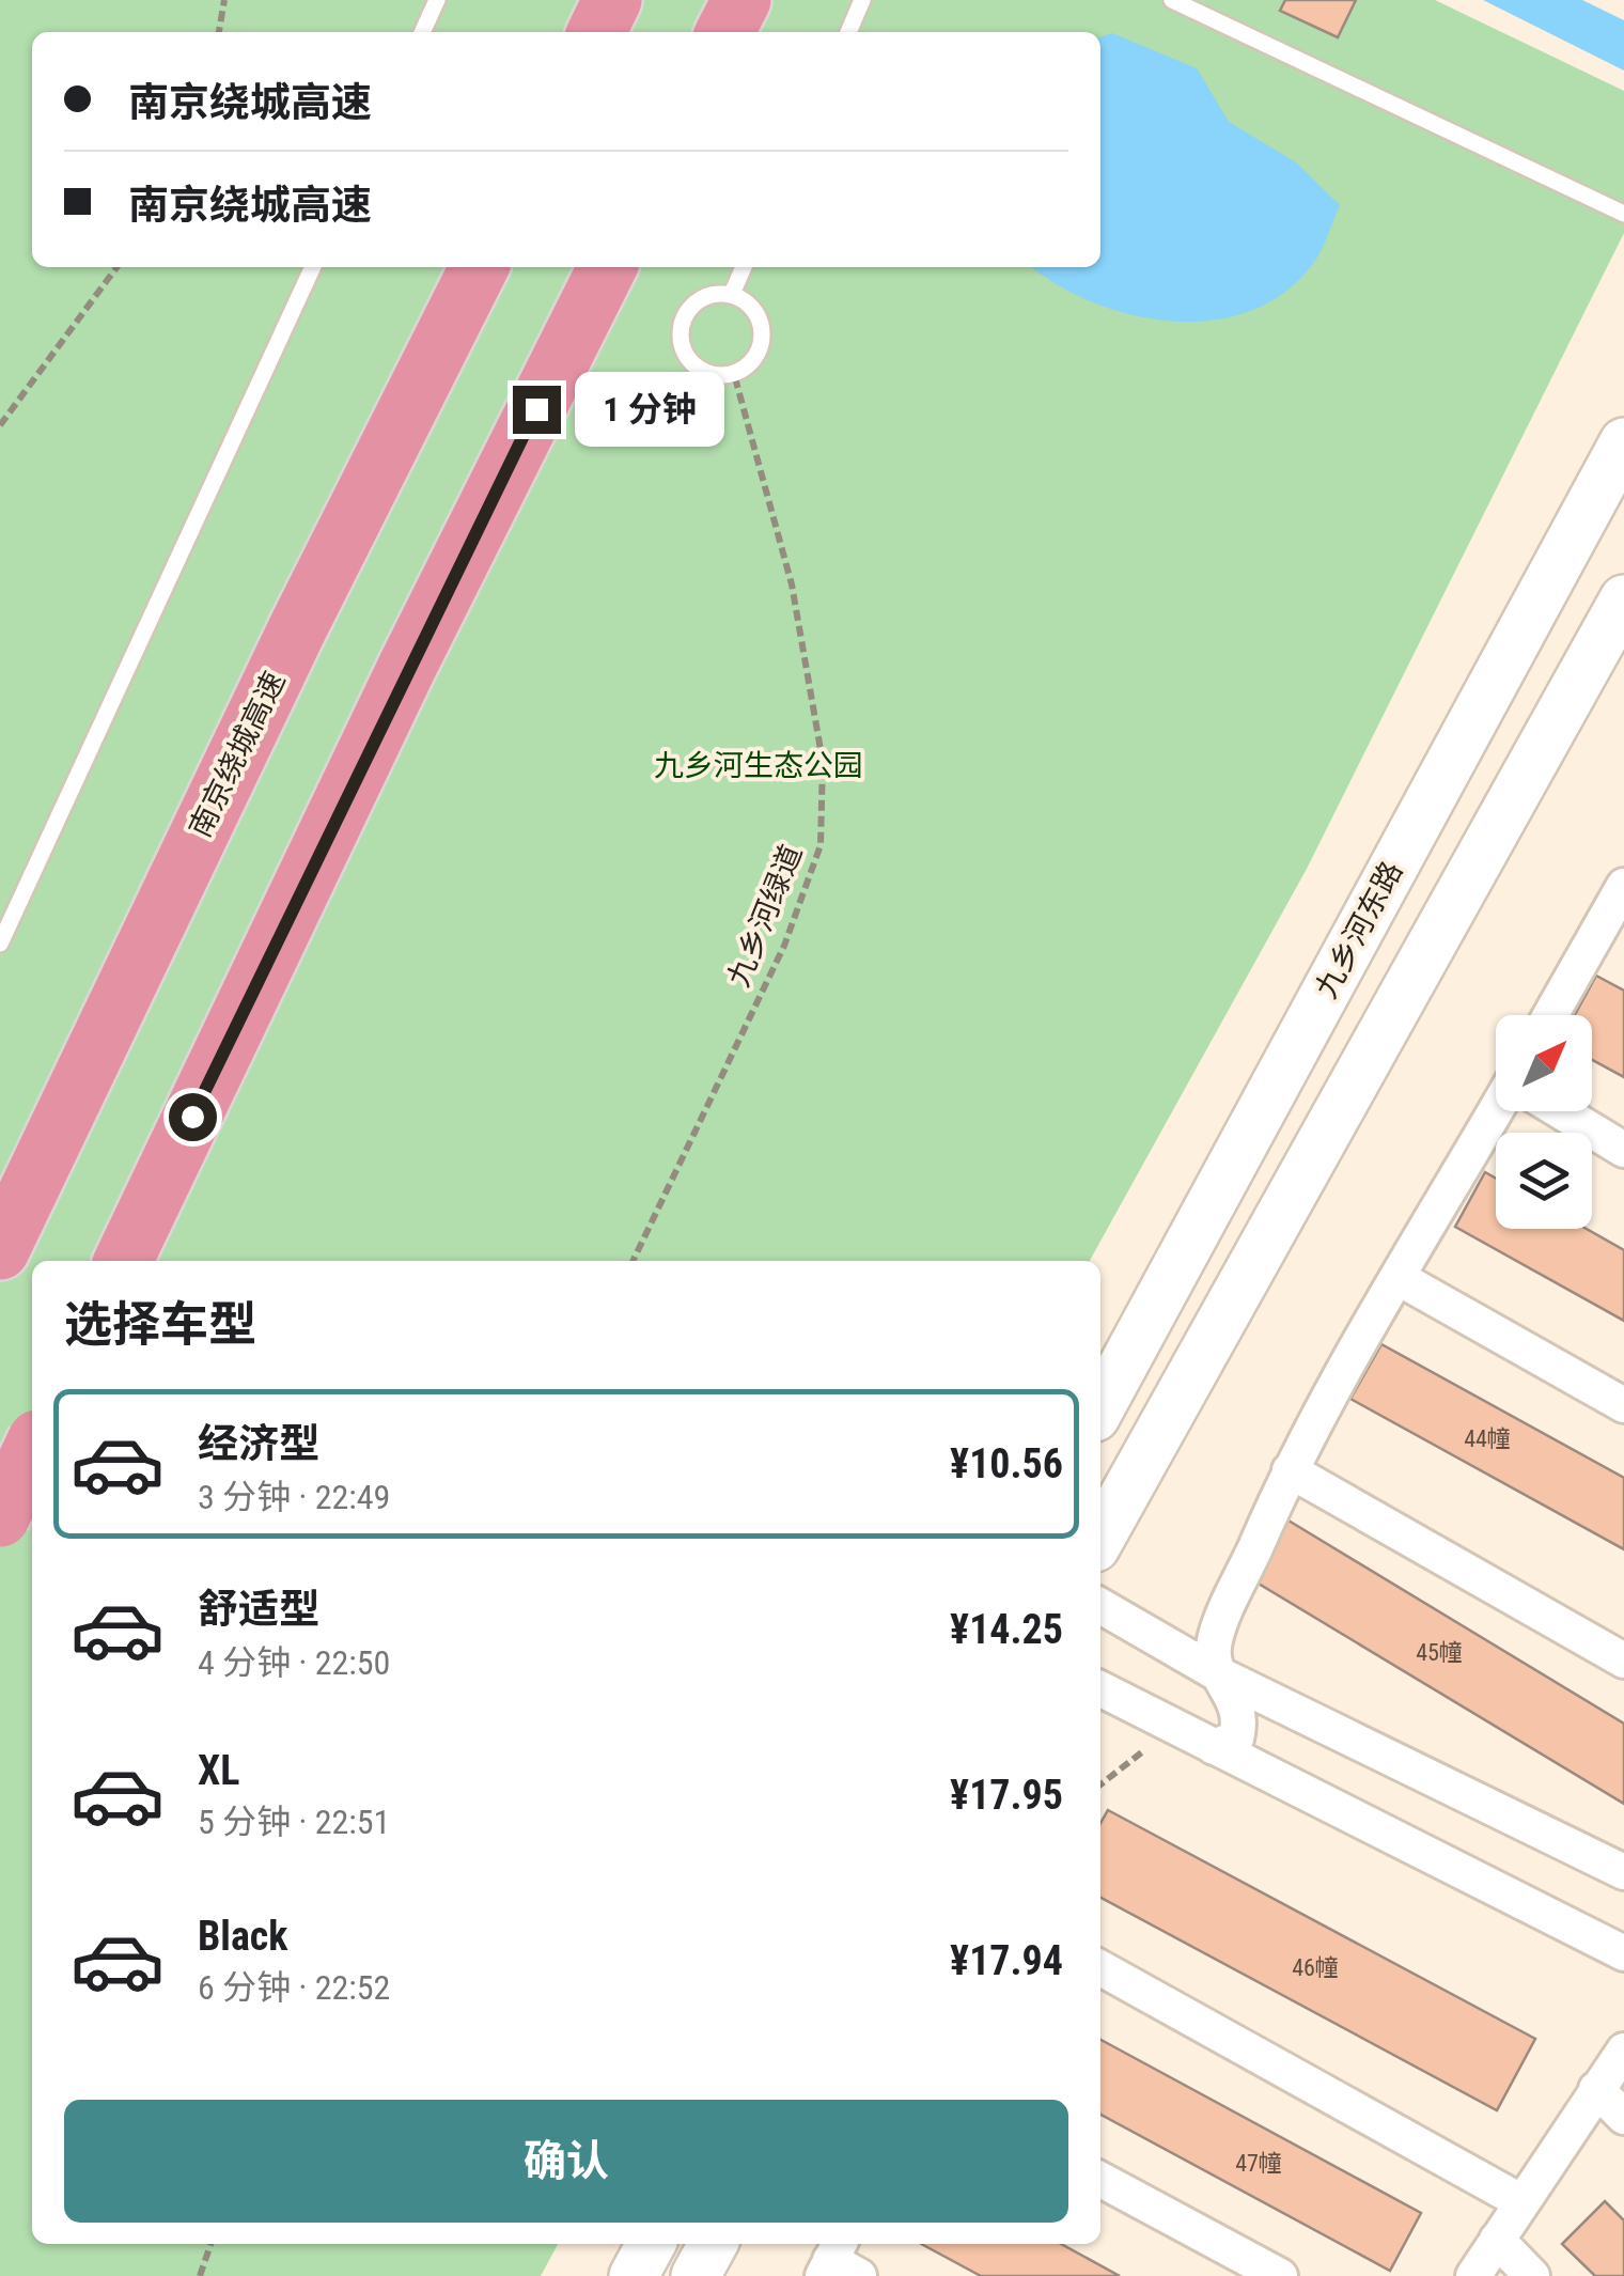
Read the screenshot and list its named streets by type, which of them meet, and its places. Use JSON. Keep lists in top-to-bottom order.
{
  "streets": {
    "highway": ["南京绕城高速"],
    "main road": ["九乡河东路"],
    "path": ["九乡河绿道"]
  },
  "parks": ["九乡河生态公园"],
  "house_numbers": [
    "44幢",
    "45幢",
    "46幢",
    "47幢"
  ],
  "north": "top right",
  "page": {
    "banner": ["南京绕城高速", "南京绕城高速"],
    "bubble": "1 分钟",
    "heading": "选择车型",
    "list": [
      {
        "name": "经济型",
        "note": "3 分钟 · 22:49",
        "value": "¥10.56"
      },
      {
        "name": "舒适型",
        "note": "4 分钟 · 22:50",
        "value": "¥14.25"
      },
      {
        "name": "XL",
        "note": "5 分钟 · 22:51",
        "value": "¥17.95"
      },
      {
        "name": "Black",
        "note": "6 分钟 · 22:52",
        "value": "¥17.94"
      }
    ],
    "buttons": "确认"
  }
}
